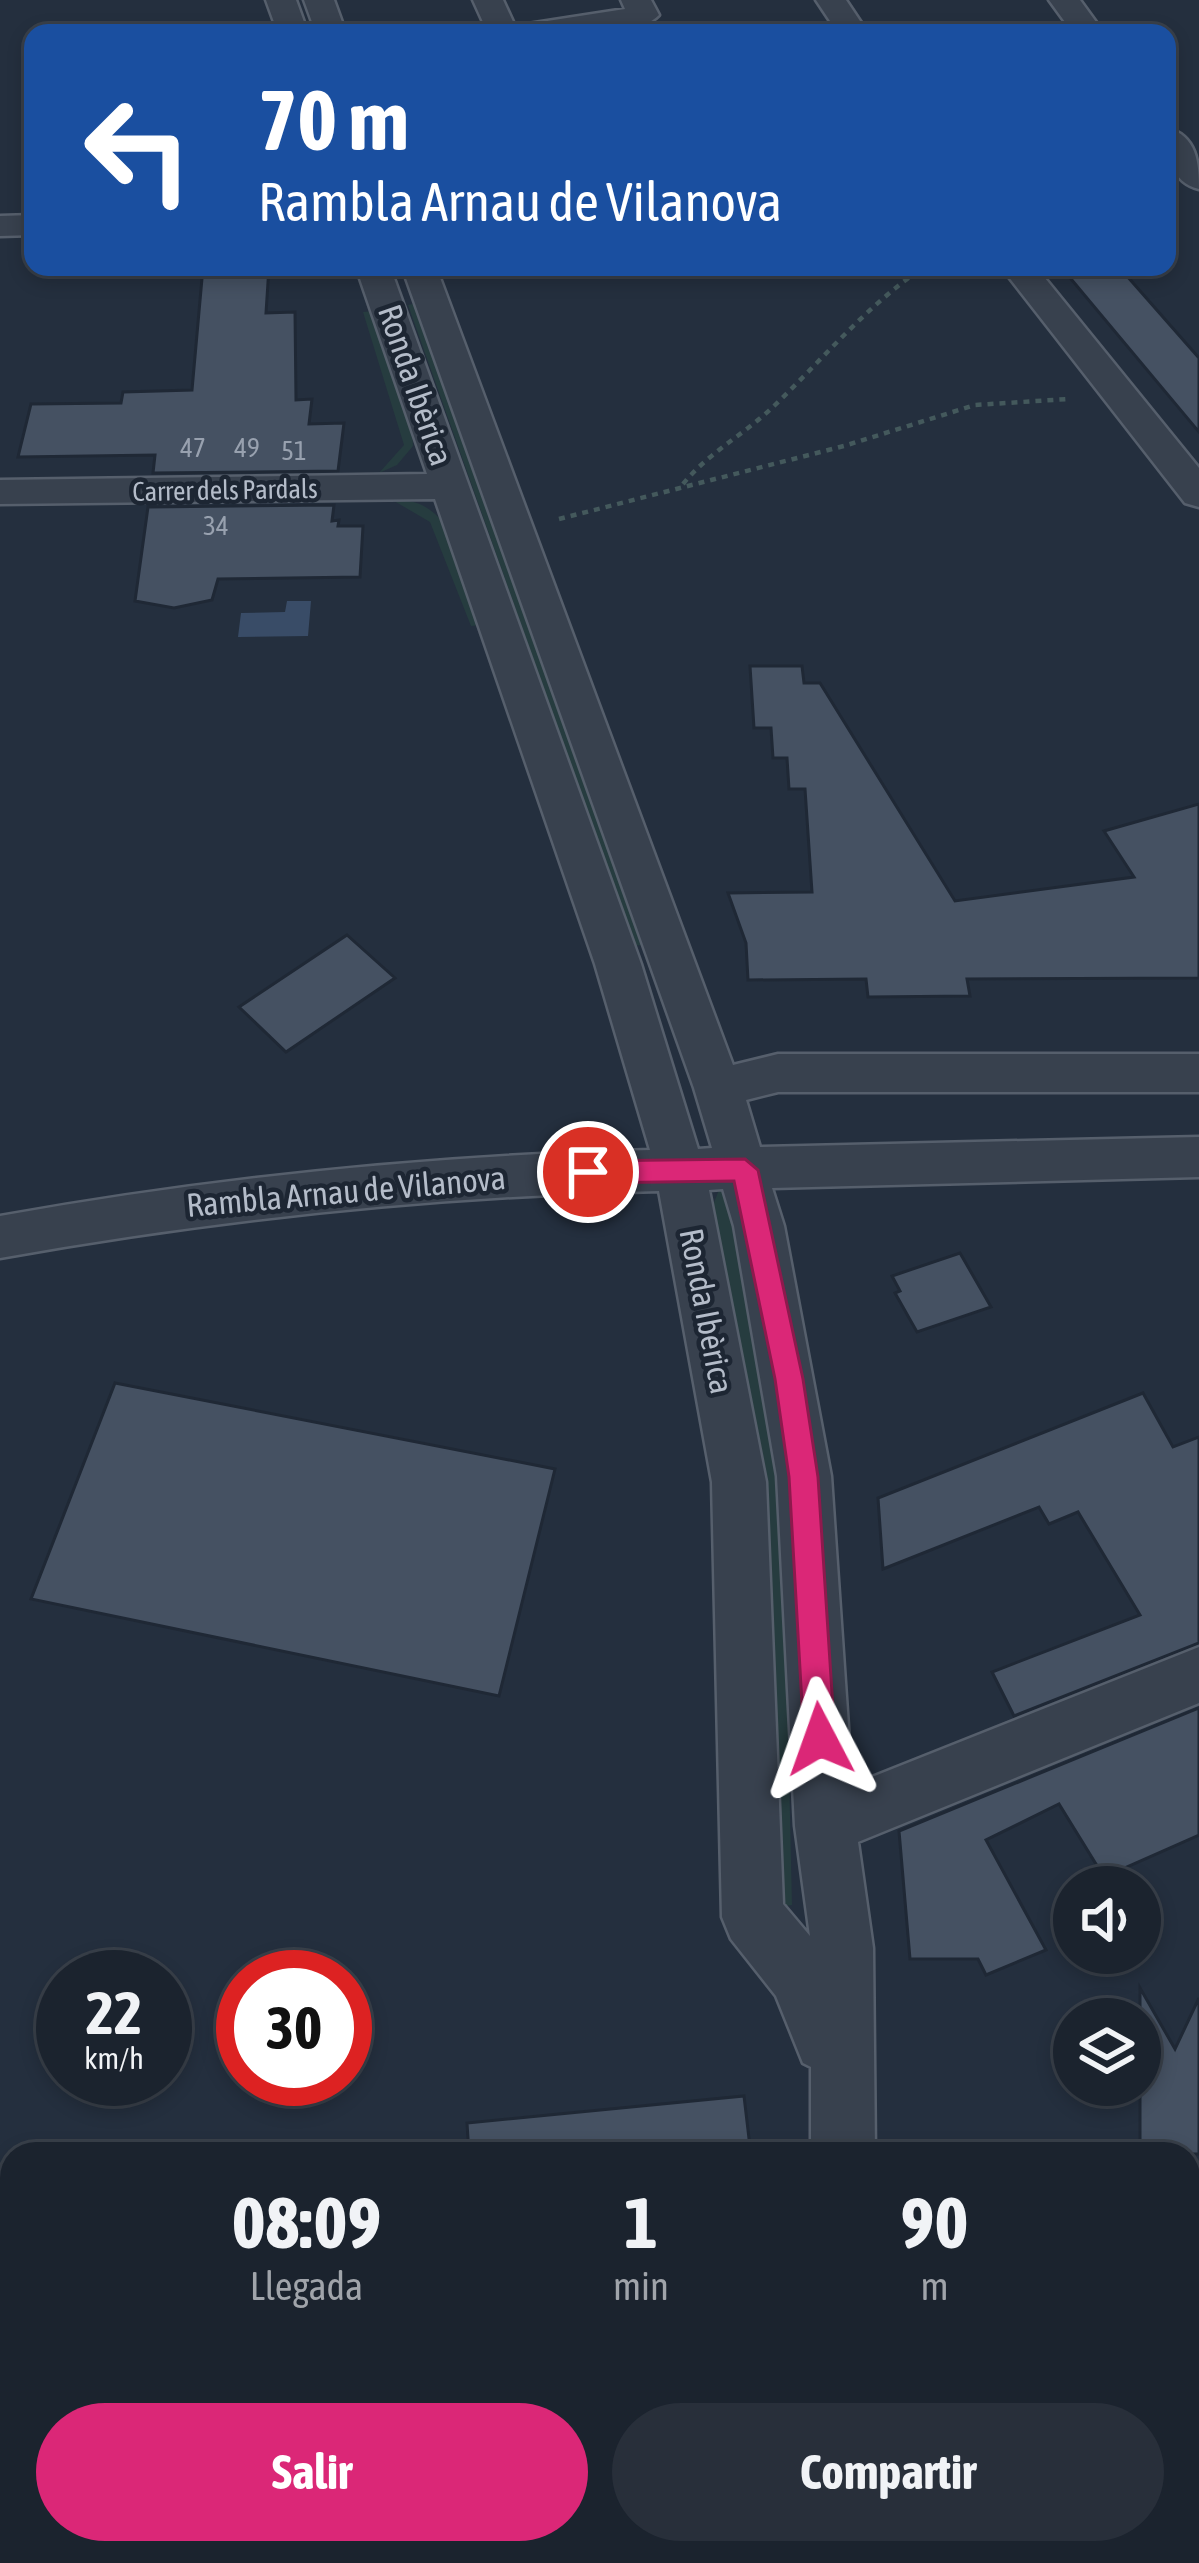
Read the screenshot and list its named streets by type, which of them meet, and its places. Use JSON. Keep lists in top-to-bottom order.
{
  "streets": {
    "street": ["Ronda Ibèrica", "Carrer dels Pardals", "Rambla Arnau de Vilanova"]
  },
  "crossings": [
    ["Ronda Ibèrica", "Carrer dels Pardals"],
    ["Ronda Ibèrica", "Rambla Arnau de Vilanova"]
  ],
  "house_numbers": [
    "47",
    "49",
    "51",
    "34"
  ],
  "page": {
    "turn": ["70 m", "Rambla Arnau de Vilanova"],
    "speed": "22 km/h",
    "limit": "30",
    "eta": [
      "08:09",
      "Llegada",
      "1",
      "min",
      "90",
      "m"
    ],
    "buttons": ["Salir", "Compartir"]
  }
}
